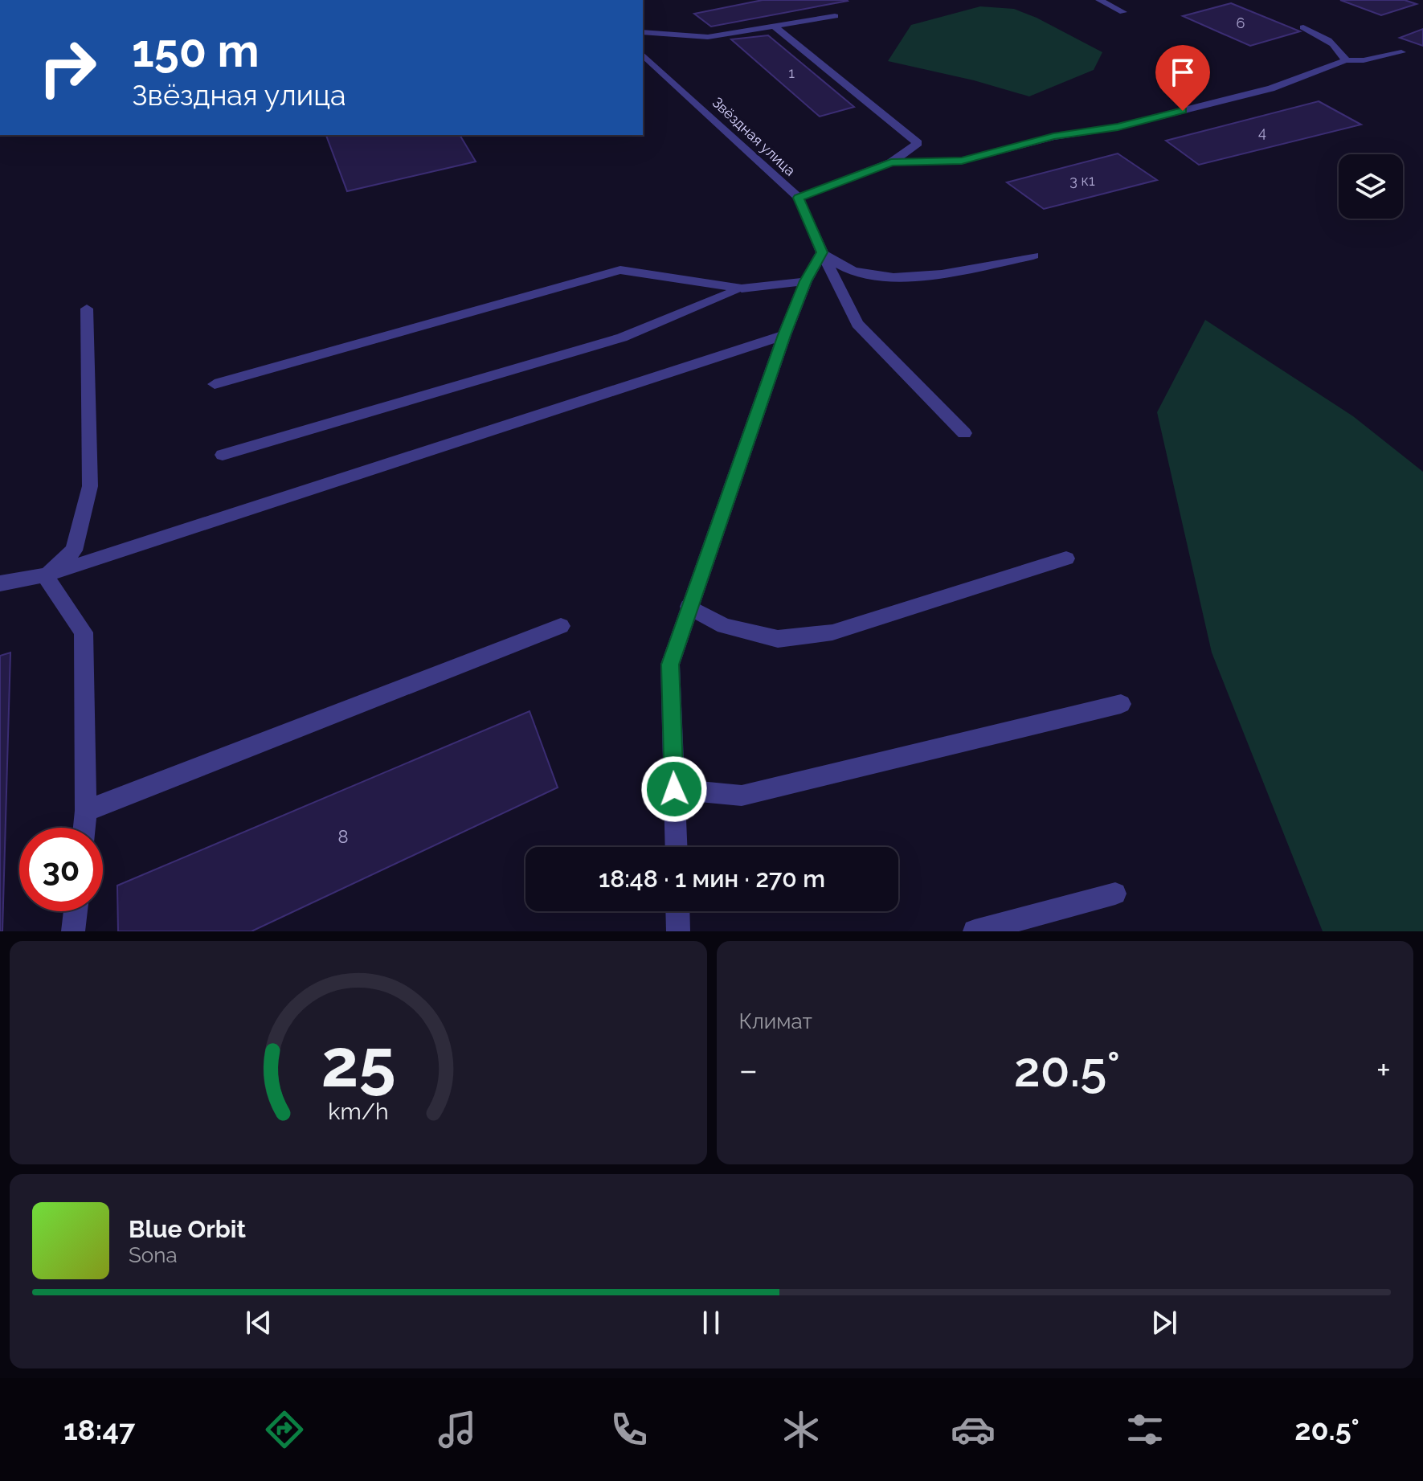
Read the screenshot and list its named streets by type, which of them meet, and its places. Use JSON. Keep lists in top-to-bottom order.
{
  "streets": {
    "street": ["Звёздная улица"]
  },
  "house_numbers": [
    "6",
    "1",
    "4",
    "3 к1",
    "8"
  ],
  "page": {
    "turn": ["150 m", "Звёздная улица"],
    "limit": "30",
    "trip": "18:48 · 1 мин · 270 m",
    "tile": "Климат",
    "heat": ["−", "20.5°", "+"],
    "song": ["Blue Orbit", "Sona"],
    "tabs": ["18:47", "20.5°"],
    "gauge": ["25", "km/h"]
  }
}
